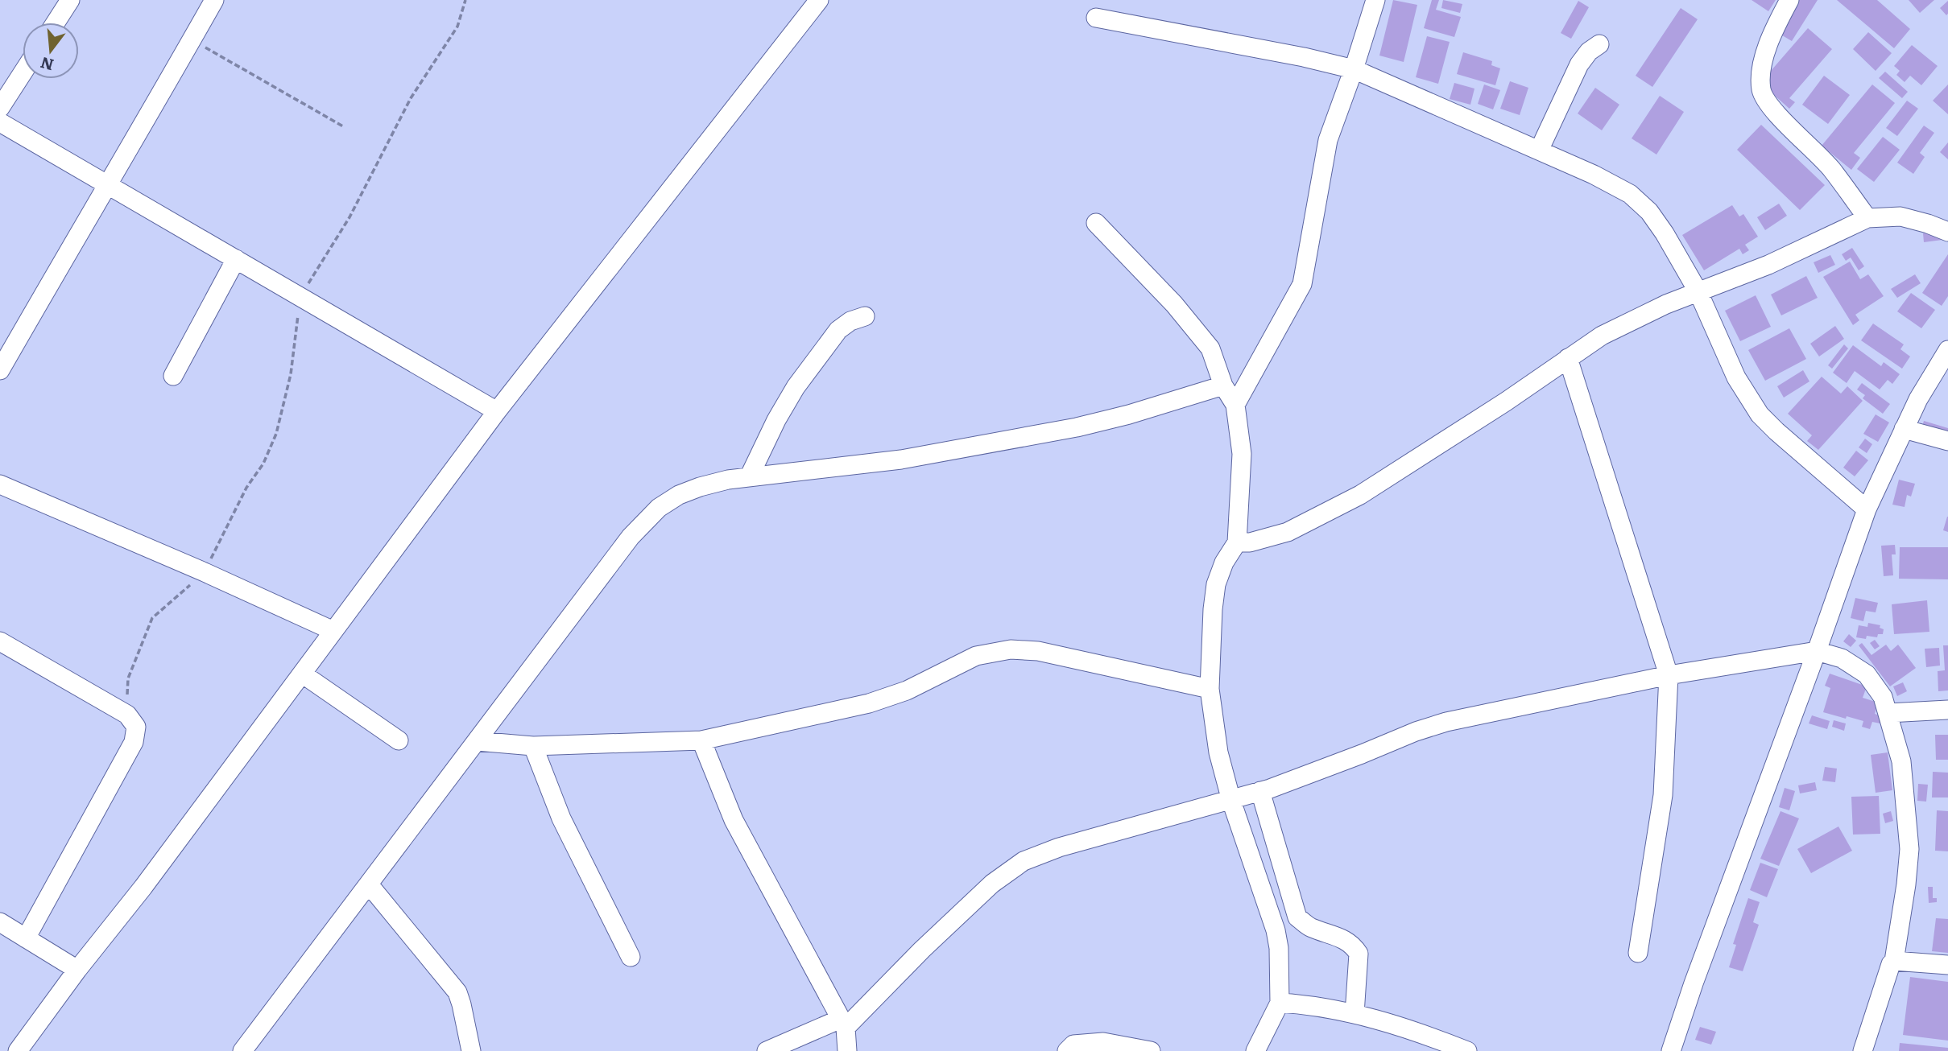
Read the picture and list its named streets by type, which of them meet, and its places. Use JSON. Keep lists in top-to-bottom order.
{
  "north": "bottom"
}
